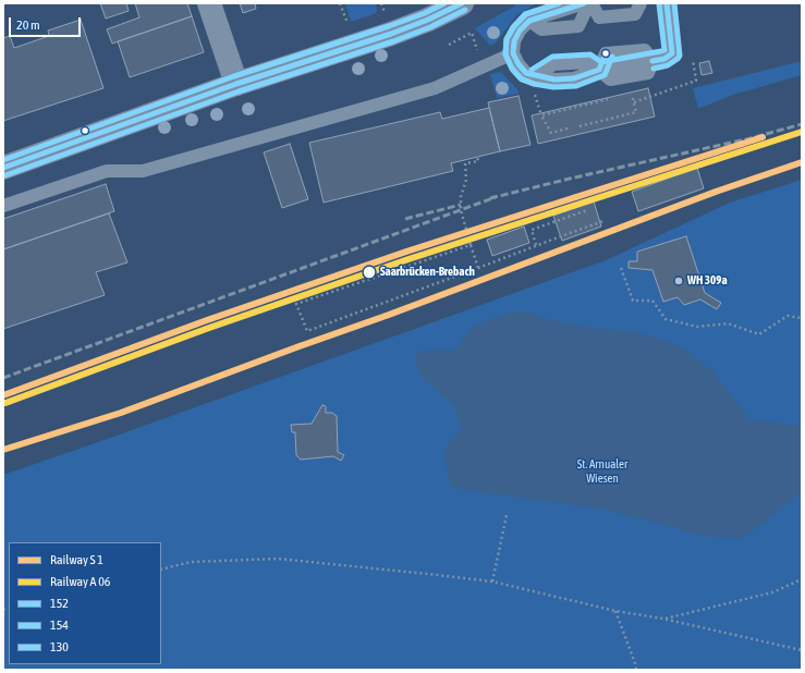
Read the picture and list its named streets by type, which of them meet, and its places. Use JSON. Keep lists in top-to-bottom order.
{
  "parks": ["St. Arnualer Wiesen"],
  "places": ["Saarbrücken-Brebach", "WH 309a"],
  "lines": ["transit line 152", "transit line 154", "transit line 130"],
  "legend": [
    "Railway S 1",
    "Railway A 06",
    "152",
    "154",
    "130"
  ],
  "scale_bar": "20 m"
}
